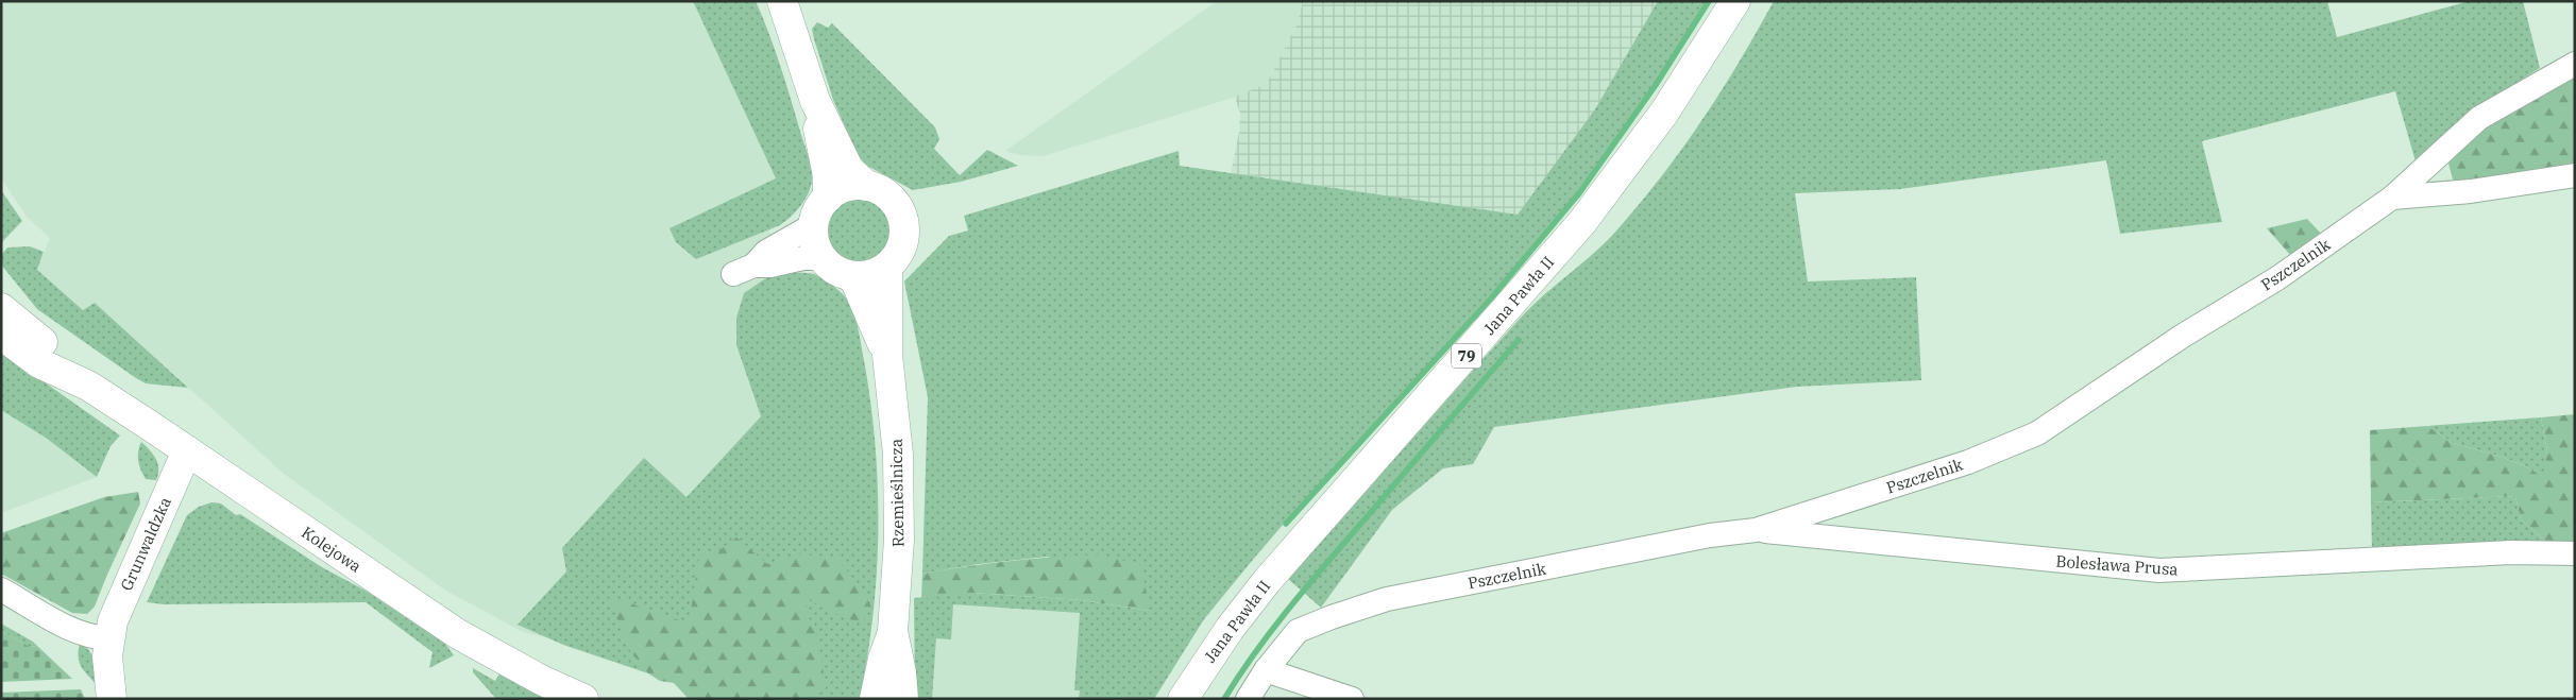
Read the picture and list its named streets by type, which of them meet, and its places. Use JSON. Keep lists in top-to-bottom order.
{
  "streets": {
    "street": [
      "Pszczelnik",
      "Jana Pawła II",
      "79",
      "Rzemieślnicza",
      "Grunwaldzka",
      "Kolejowa",
      "Bolesława Prusa"
    ]
  },
  "crossings": [
    ["Pszczelnik", "Bolesława Prusa"],
    ["Grunwaldzka", "Kolejowa"]
  ]
}
